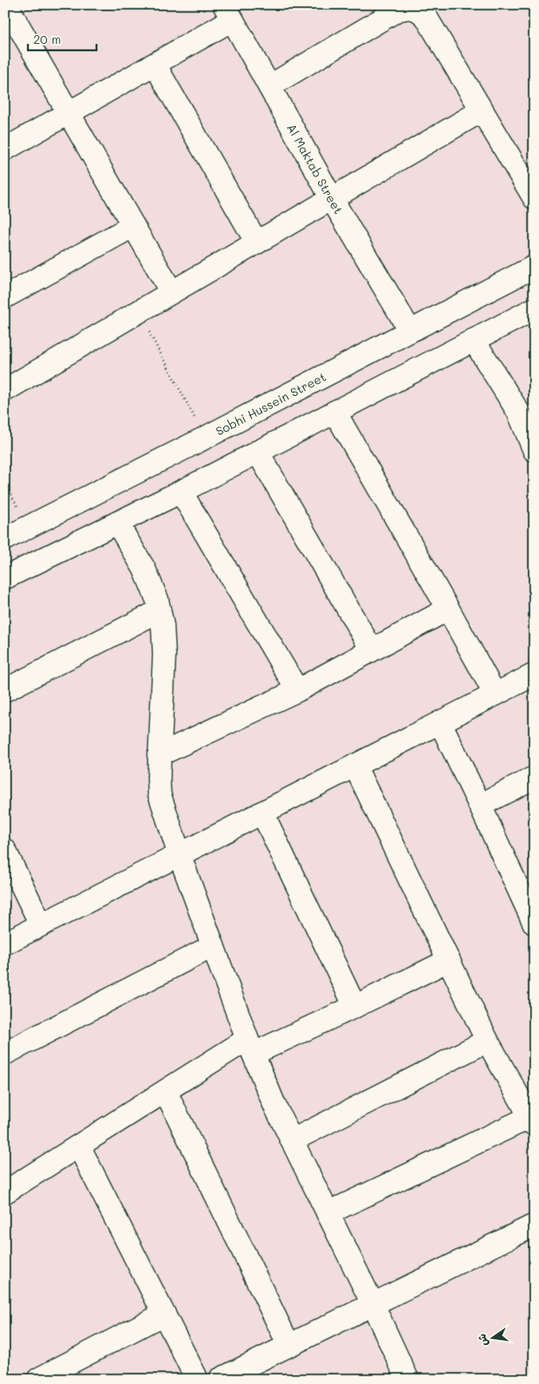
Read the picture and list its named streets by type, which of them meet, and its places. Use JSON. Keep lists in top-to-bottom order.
{
  "streets": {
    "street": ["Al Maktab Street", "Sobhi Hussein Street"]
  },
  "crossings": [
    ["Al Maktab Street", "Sobhi Hussein Street"]
  ],
  "scale_bar": "20 m",
  "north": "left"
}
